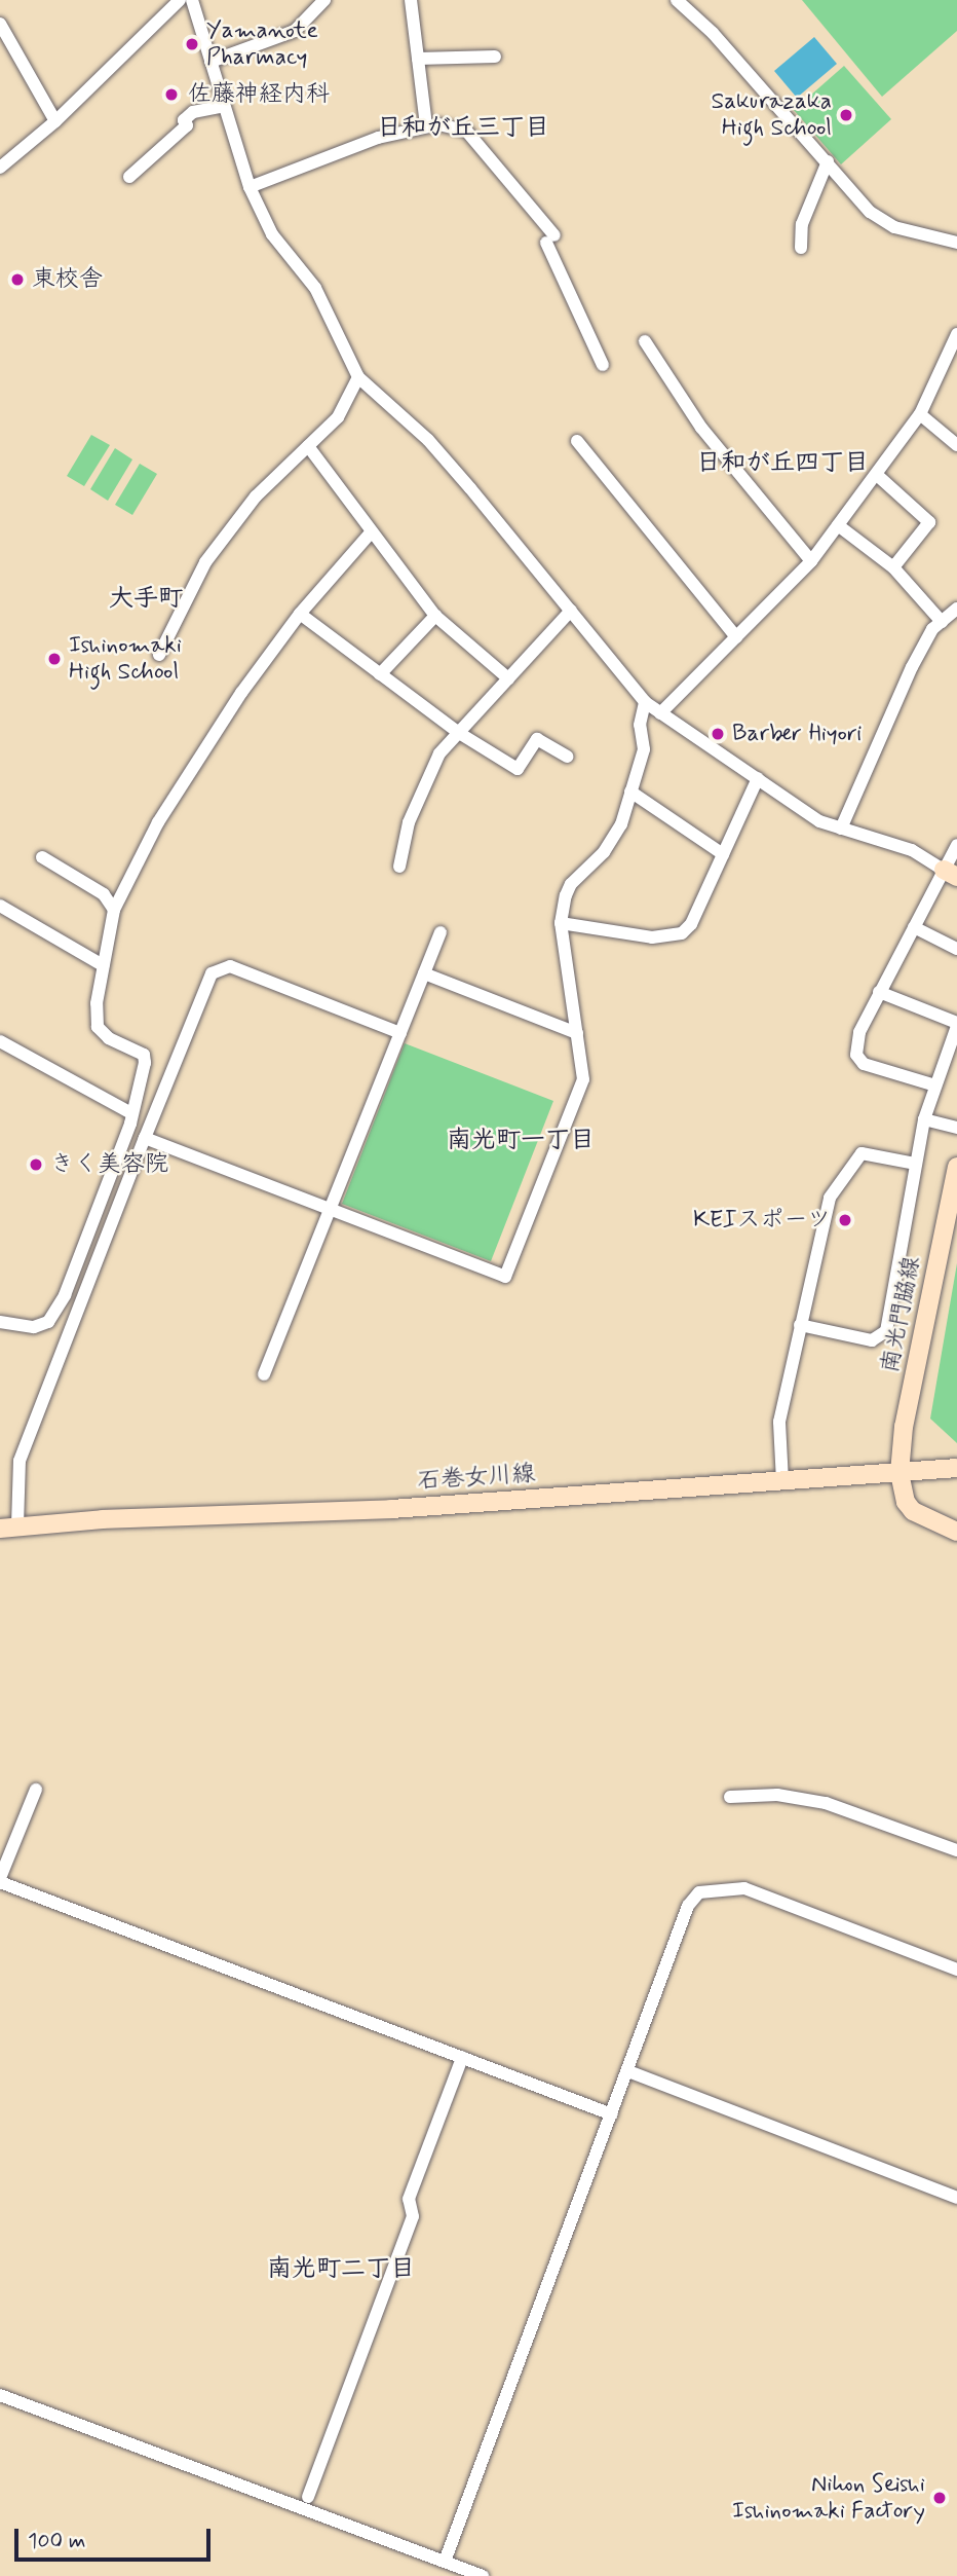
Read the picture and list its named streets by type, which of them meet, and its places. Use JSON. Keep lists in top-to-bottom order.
{
  "streets": {
    "main road": ["南光門脇線", "石巻女川線"]
  },
  "crossings": [
    ["南光門脇線", "石巻女川線"]
  ],
  "districts": [
    "日和が丘三丁目",
    "日和が丘四丁目",
    "大手町",
    "南光町一丁目",
    "南光町二丁目"
  ],
  "places": [
    "Yamanote Pharmacy",
    "佐藤神経内科",
    "Sakurazaka High School",
    "東校舎",
    "Ishinomaki High School",
    "Barber Hiyori",
    "きく美容院",
    "KEIスポーツ",
    "Nihon Seishi Ishinomaki Factory"
  ],
  "scale_bar": "100 m"
}
